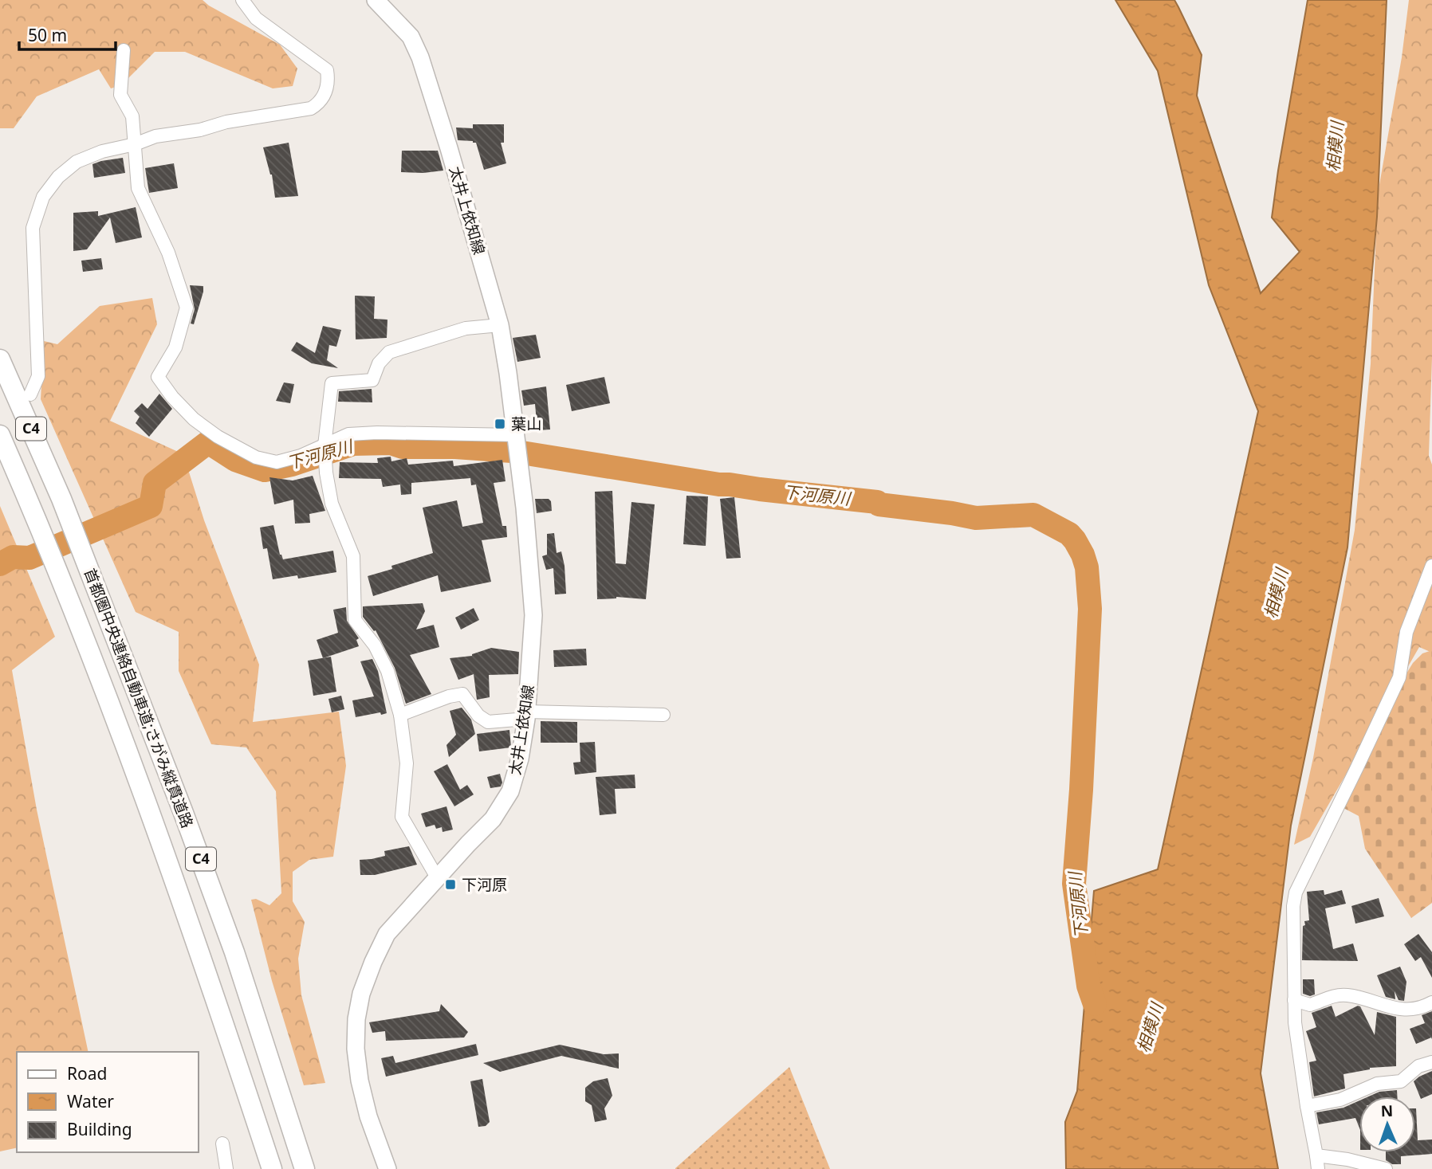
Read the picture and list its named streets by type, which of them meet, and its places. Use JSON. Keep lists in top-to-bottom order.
{
  "streets": {
    "highway": ["C4", "首都圏中央連絡自動車道;さがみ縦貫道路"],
    "main road": ["太井上依知線"]
  },
  "water": ["相模川", "下河原川"],
  "places": {
    "transit": ["葉山", "下河原"]
  },
  "legend": ["Road", "Water", "Building"],
  "scale_bar": "50 m",
  "north": "top"
}
